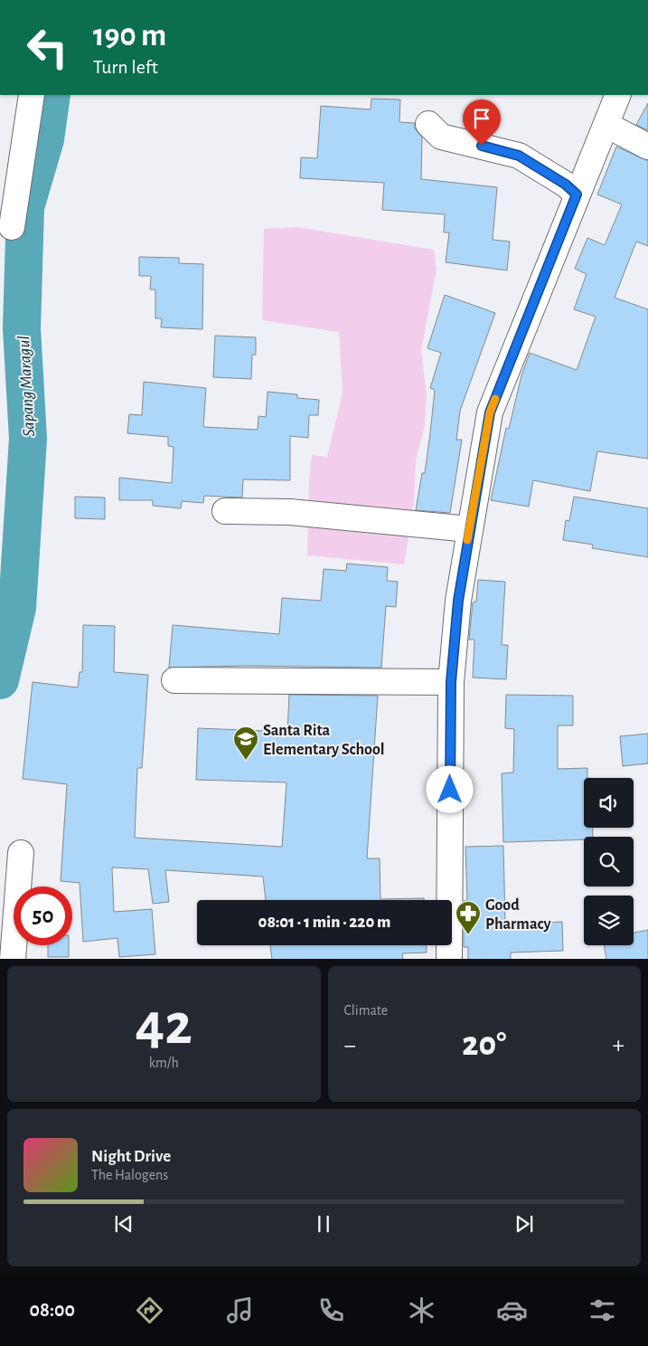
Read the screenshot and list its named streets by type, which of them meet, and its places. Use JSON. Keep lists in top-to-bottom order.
{
  "water": ["Sapang Maragul"],
  "places": {
    "school or university": ["Santa Rita Elementary School"],
    "pharmacy": ["Good Pharmacy"]
  },
  "page": {
    "turn": ["190 m", "Turn left"],
    "limit": "50",
    "trip": "08:01 · 1 min · 220 m",
    "tile": [
      ["42", "km/h"],
      "Climate"
    ],
    "heat": ["−", "20°", "+"],
    "song": ["Night Drive", "The Halogens"],
    "tabs": "08:00"
  }
}
